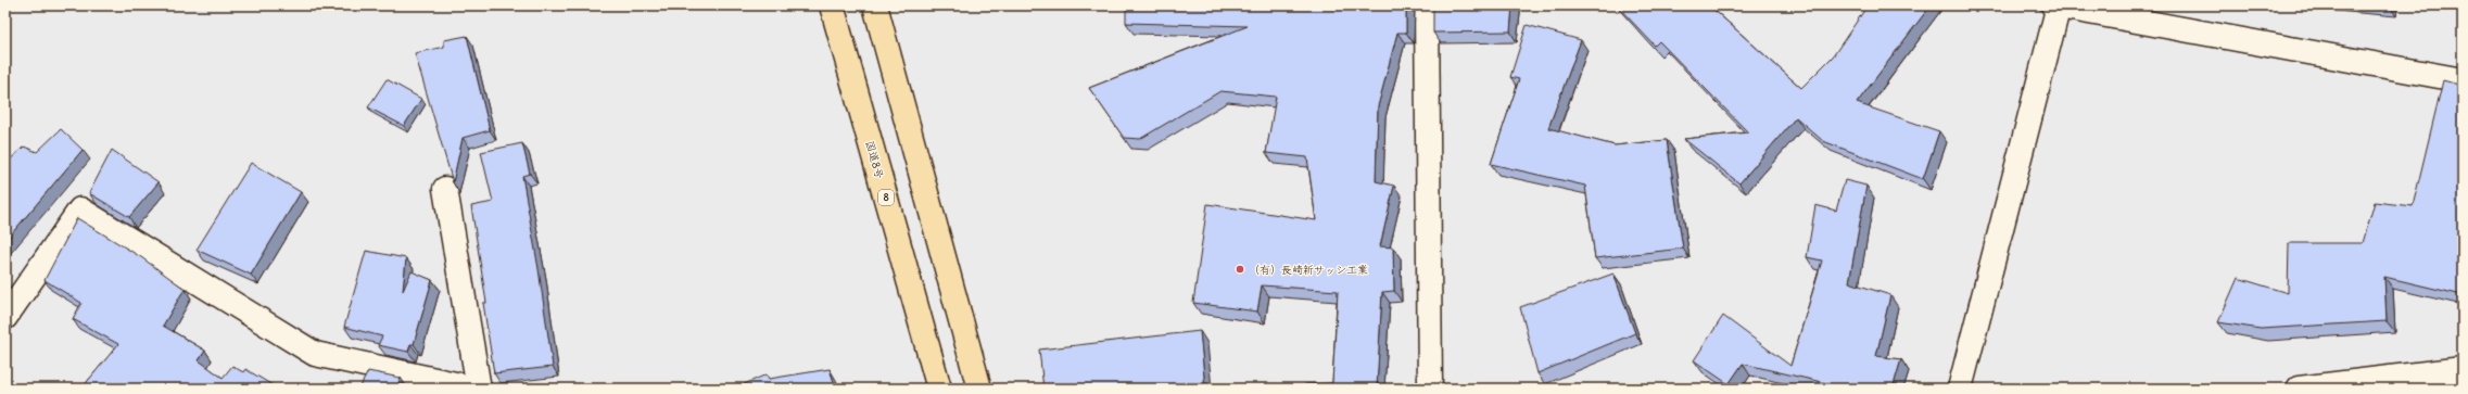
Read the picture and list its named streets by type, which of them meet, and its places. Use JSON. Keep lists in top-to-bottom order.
{
  "streets": {
    "highway": ["国道8号", "8"]
  },
  "places": ["（有）長崎新サッシ工業"]
}
